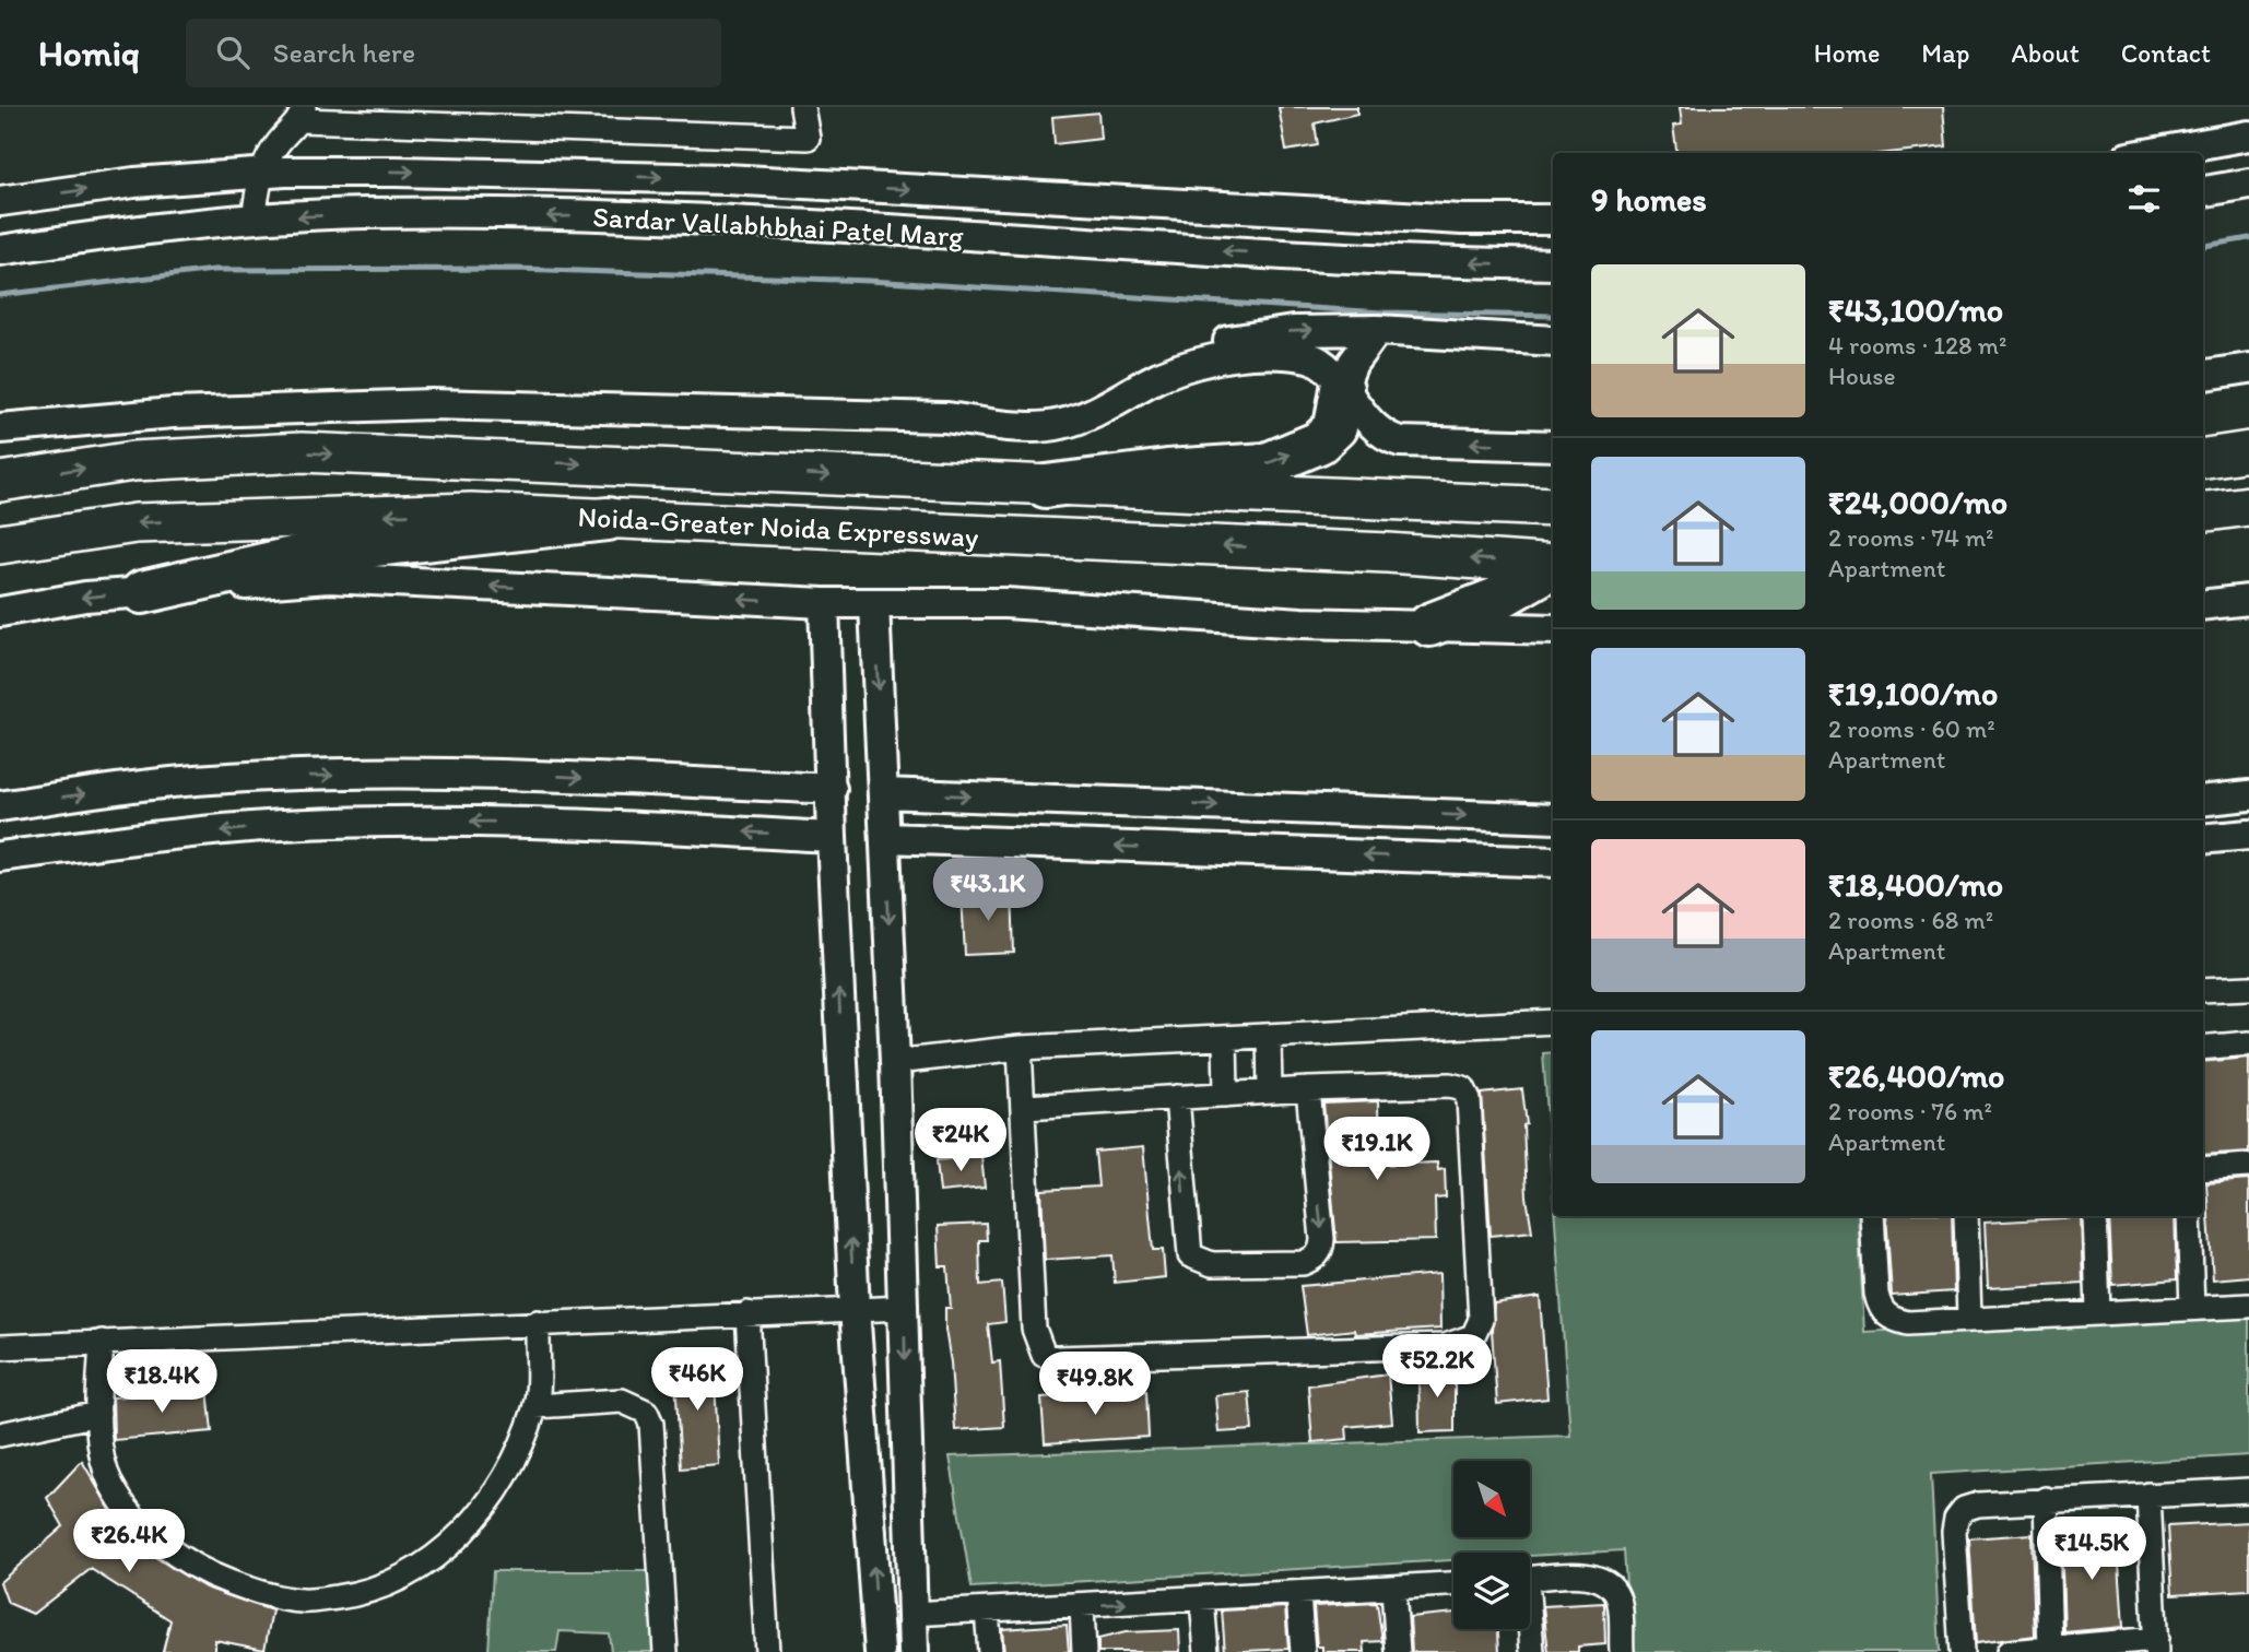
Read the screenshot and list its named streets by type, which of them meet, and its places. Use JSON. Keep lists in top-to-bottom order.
{
  "streets": {
    "highway": ["Noida-Greater Noida Expressway"],
    "street": ["Sardar Vallabhbhai Patel Marg"]
  },
  "north": "bottom right",
  "page": {
    "header": "Homiq",
    "search": "Search here",
    "nav": [
      "Home",
      "Map",
      "About",
      "Contact"
    ],
    "heading": "9 homes",
    "list": [
      {
        "name": "₹43,100/mo",
        "note": "4 rooms · 128 m² · House"
      },
      {
        "name": "₹24,000/mo",
        "note": "2 rooms · 74 m² · Apartment"
      },
      {
        "name": "₹19,100/mo",
        "note": "2 rooms · 60 m² · Apartment"
      },
      {
        "name": "₹18,400/mo",
        "note": "2 rooms · 68 m² · Apartment"
      },
      {
        "name": "₹26,400/mo",
        "note": "2 rooms · 76 m² · Apartment"
      }
    ],
    "price": [
      "₹43.1K",
      "₹24K",
      "₹19.1K",
      "₹52.2K",
      "₹46K",
      "₹18.4K",
      "₹49.8K",
      "₹26.4K",
      "₹14.5K"
    ]
  }
}
